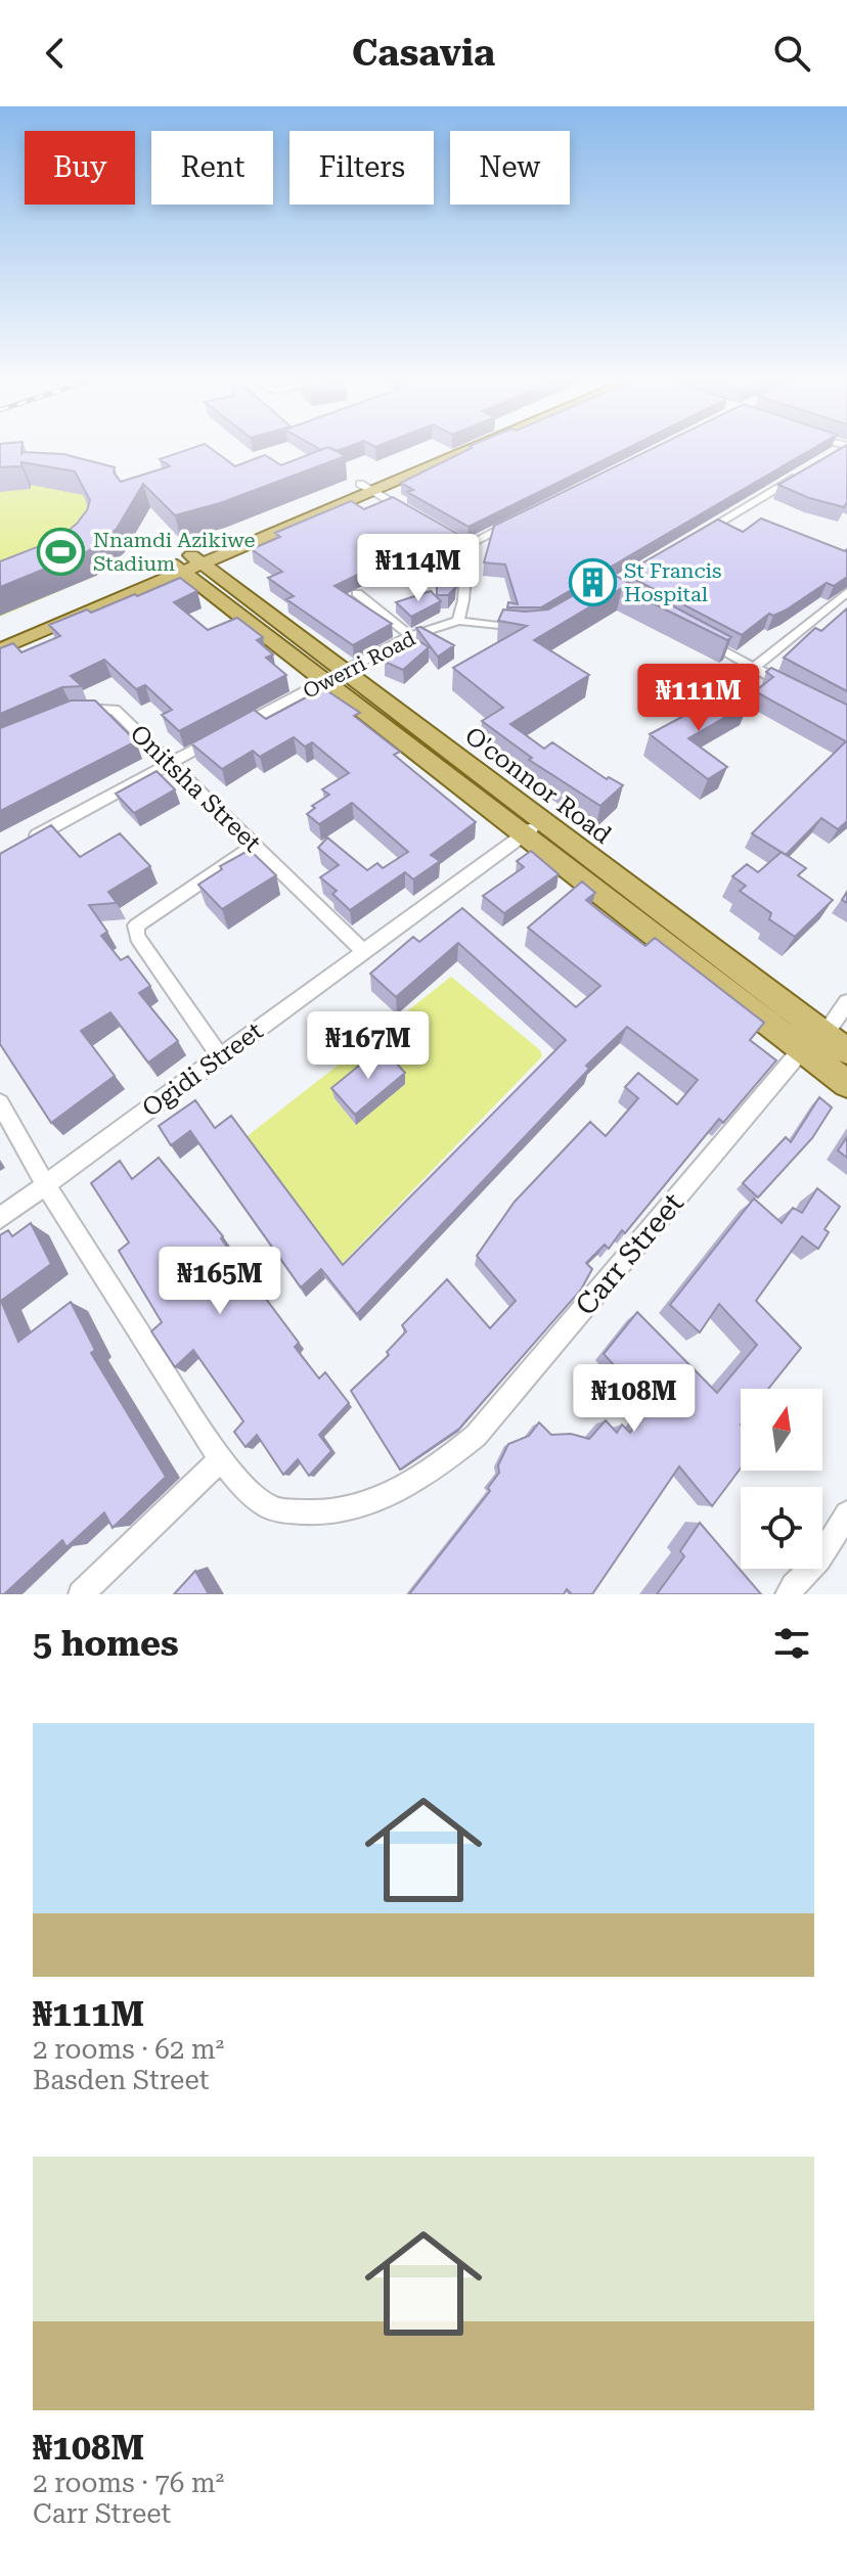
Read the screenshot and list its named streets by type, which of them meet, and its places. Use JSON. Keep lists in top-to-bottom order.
{
  "streets": {
    "main road": ["O'connor Road"],
    "street": [
      "Owerri Road",
      "Onitsha Street",
      "Ogidi Street",
      "Carr Street"
    ]
  },
  "crossings": [
    ["Owerri Road", "O'connor Road"],
    ["Owerri Road", "Onitsha Street"],
    ["O'connor Road", "Ogidi Street"],
    ["O'connor Road", "Carr Street"],
    ["Onitsha Street", "Ogidi Street"],
    ["Ogidi Street", "Carr Street"]
  ],
  "places": {
    "sports": ["Nnamdi Azikiwe Stadium"],
    "building": ["St Francis Hospital"]
  },
  "north": "top",
  "page": {
    "header": "Casavia",
    "chip": [
      "Buy",
      "Rent",
      "Filters",
      "New"
    ],
    "price": [
      "₦114M",
      "₦111M",
      "₦167M",
      "₦165M",
      "₦108M"
    ],
    "heading": "5 homes",
    "list": [
      {
        "name": "₦111M",
        "note": "2 rooms · 62 m² · Basden Street"
      },
      {
        "name": "₦108M",
        "note": "2 rooms · 76 m² · Carr Street"
      }
    ]
  }
}
